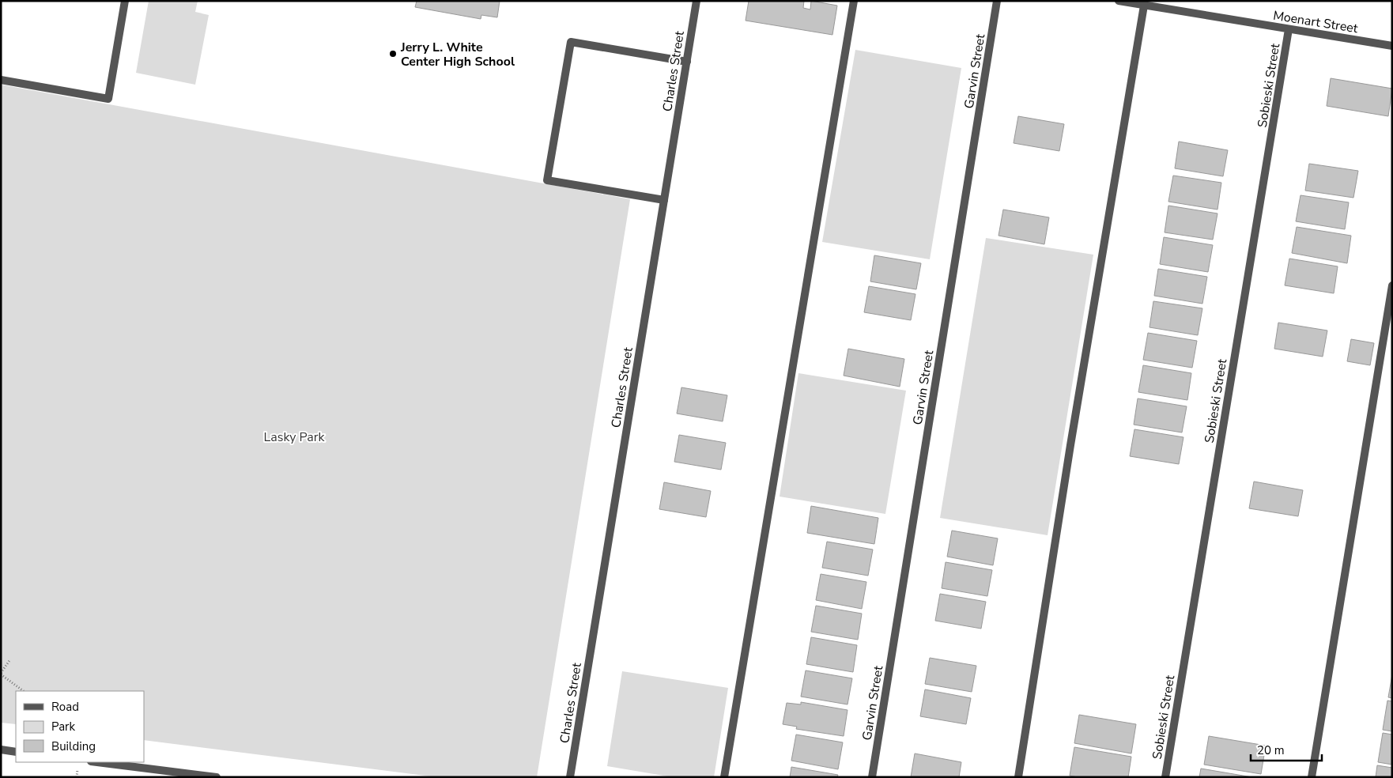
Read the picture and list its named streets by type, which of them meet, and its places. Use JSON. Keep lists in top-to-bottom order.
{
  "streets": {
    "street": [
      "Moenart Street",
      "Charles Street",
      "Garvin Street",
      "Sobieski Street"
    ]
  },
  "crossings": [
    ["Moenart Street", "Sobieski Street"]
  ],
  "parks": ["Lasky Park"],
  "places": ["Jerry L. White Center High School"],
  "legend": ["Road", "Park", "Building"],
  "scale_bar": "20 m"
}
